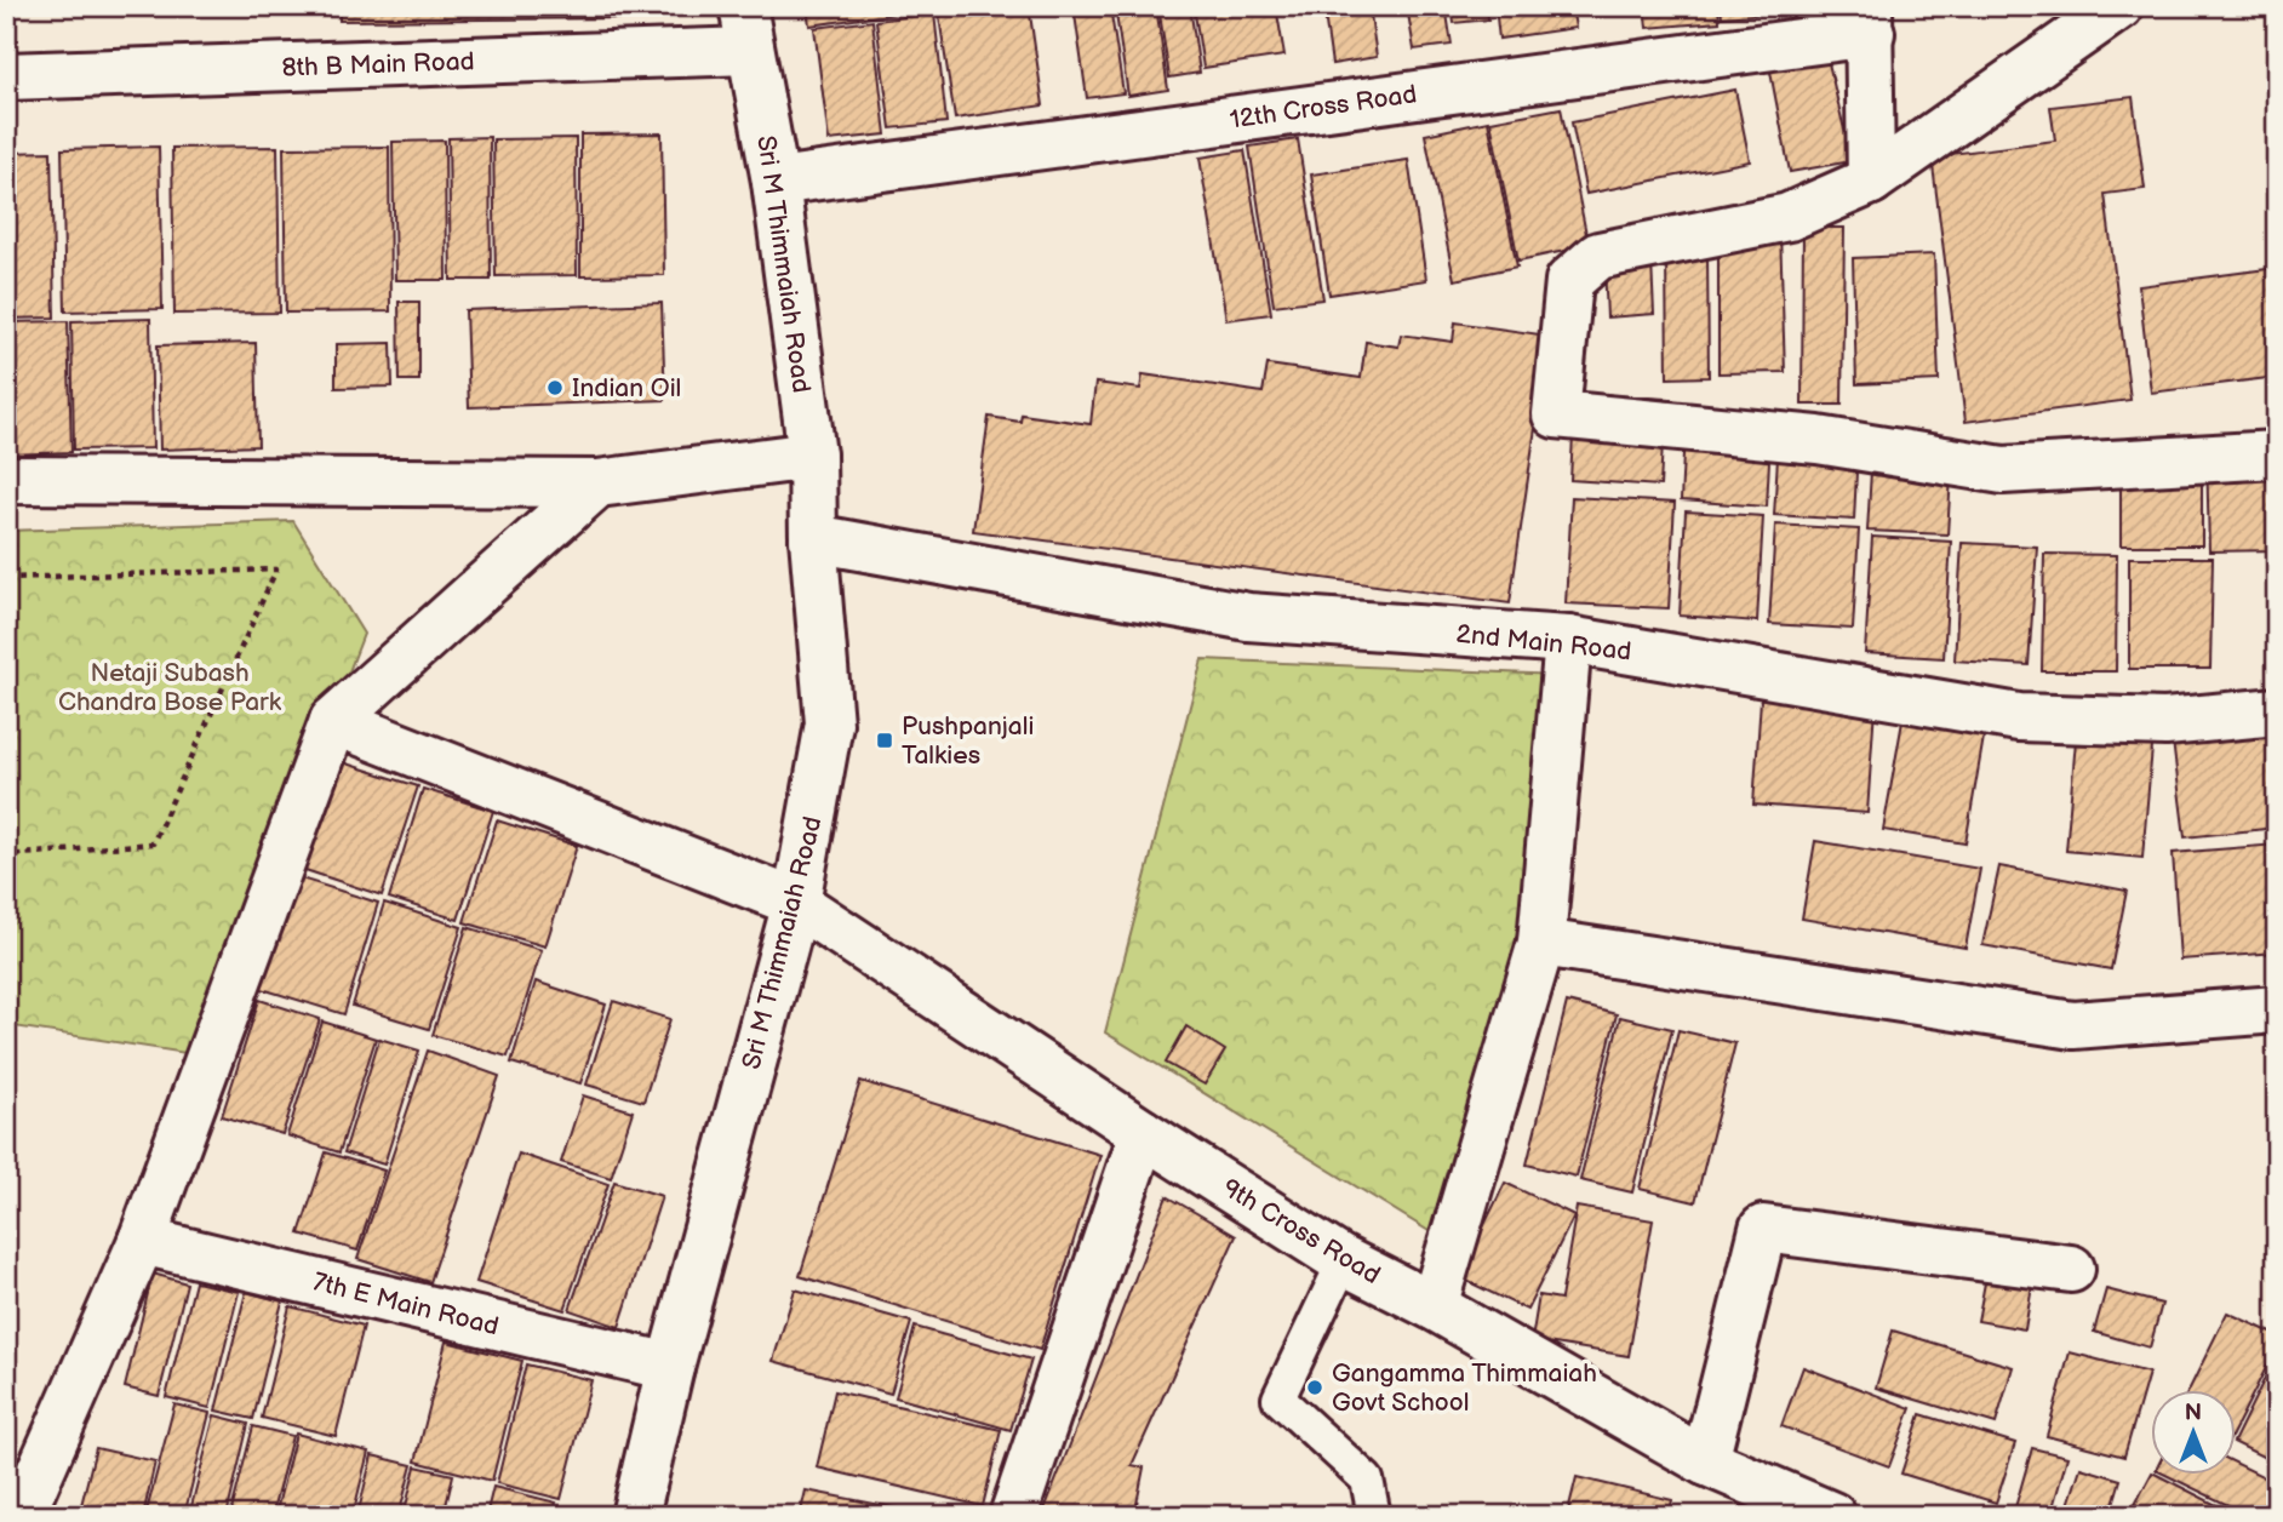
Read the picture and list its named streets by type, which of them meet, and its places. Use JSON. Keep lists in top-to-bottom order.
{
  "streets": {
    "street": [
      "8th B Main Road",
      "12th Cross Road",
      "Sri M Thimmaiah Road",
      "2nd Main Road",
      "9th Cross Road",
      "7th E Main Road"
    ]
  },
  "crossings": [
    ["8th B Main Road", "Sri M Thimmaiah Road"],
    ["12th Cross Road", "Sri M Thimmaiah Road"],
    ["Sri M Thimmaiah Road", "2nd Main Road"],
    ["Sri M Thimmaiah Road", "9th Cross Road"],
    ["Sri M Thimmaiah Road", "7th E Main Road"]
  ],
  "parks": ["Netaji Subash Chandra Bose Park"],
  "places": {
    "other": ["Indian Oil", "Gangamma Thimmaiah Govt School"],
    "transit": ["Pushpanjali Talkies"]
  },
  "north": "top"
}
